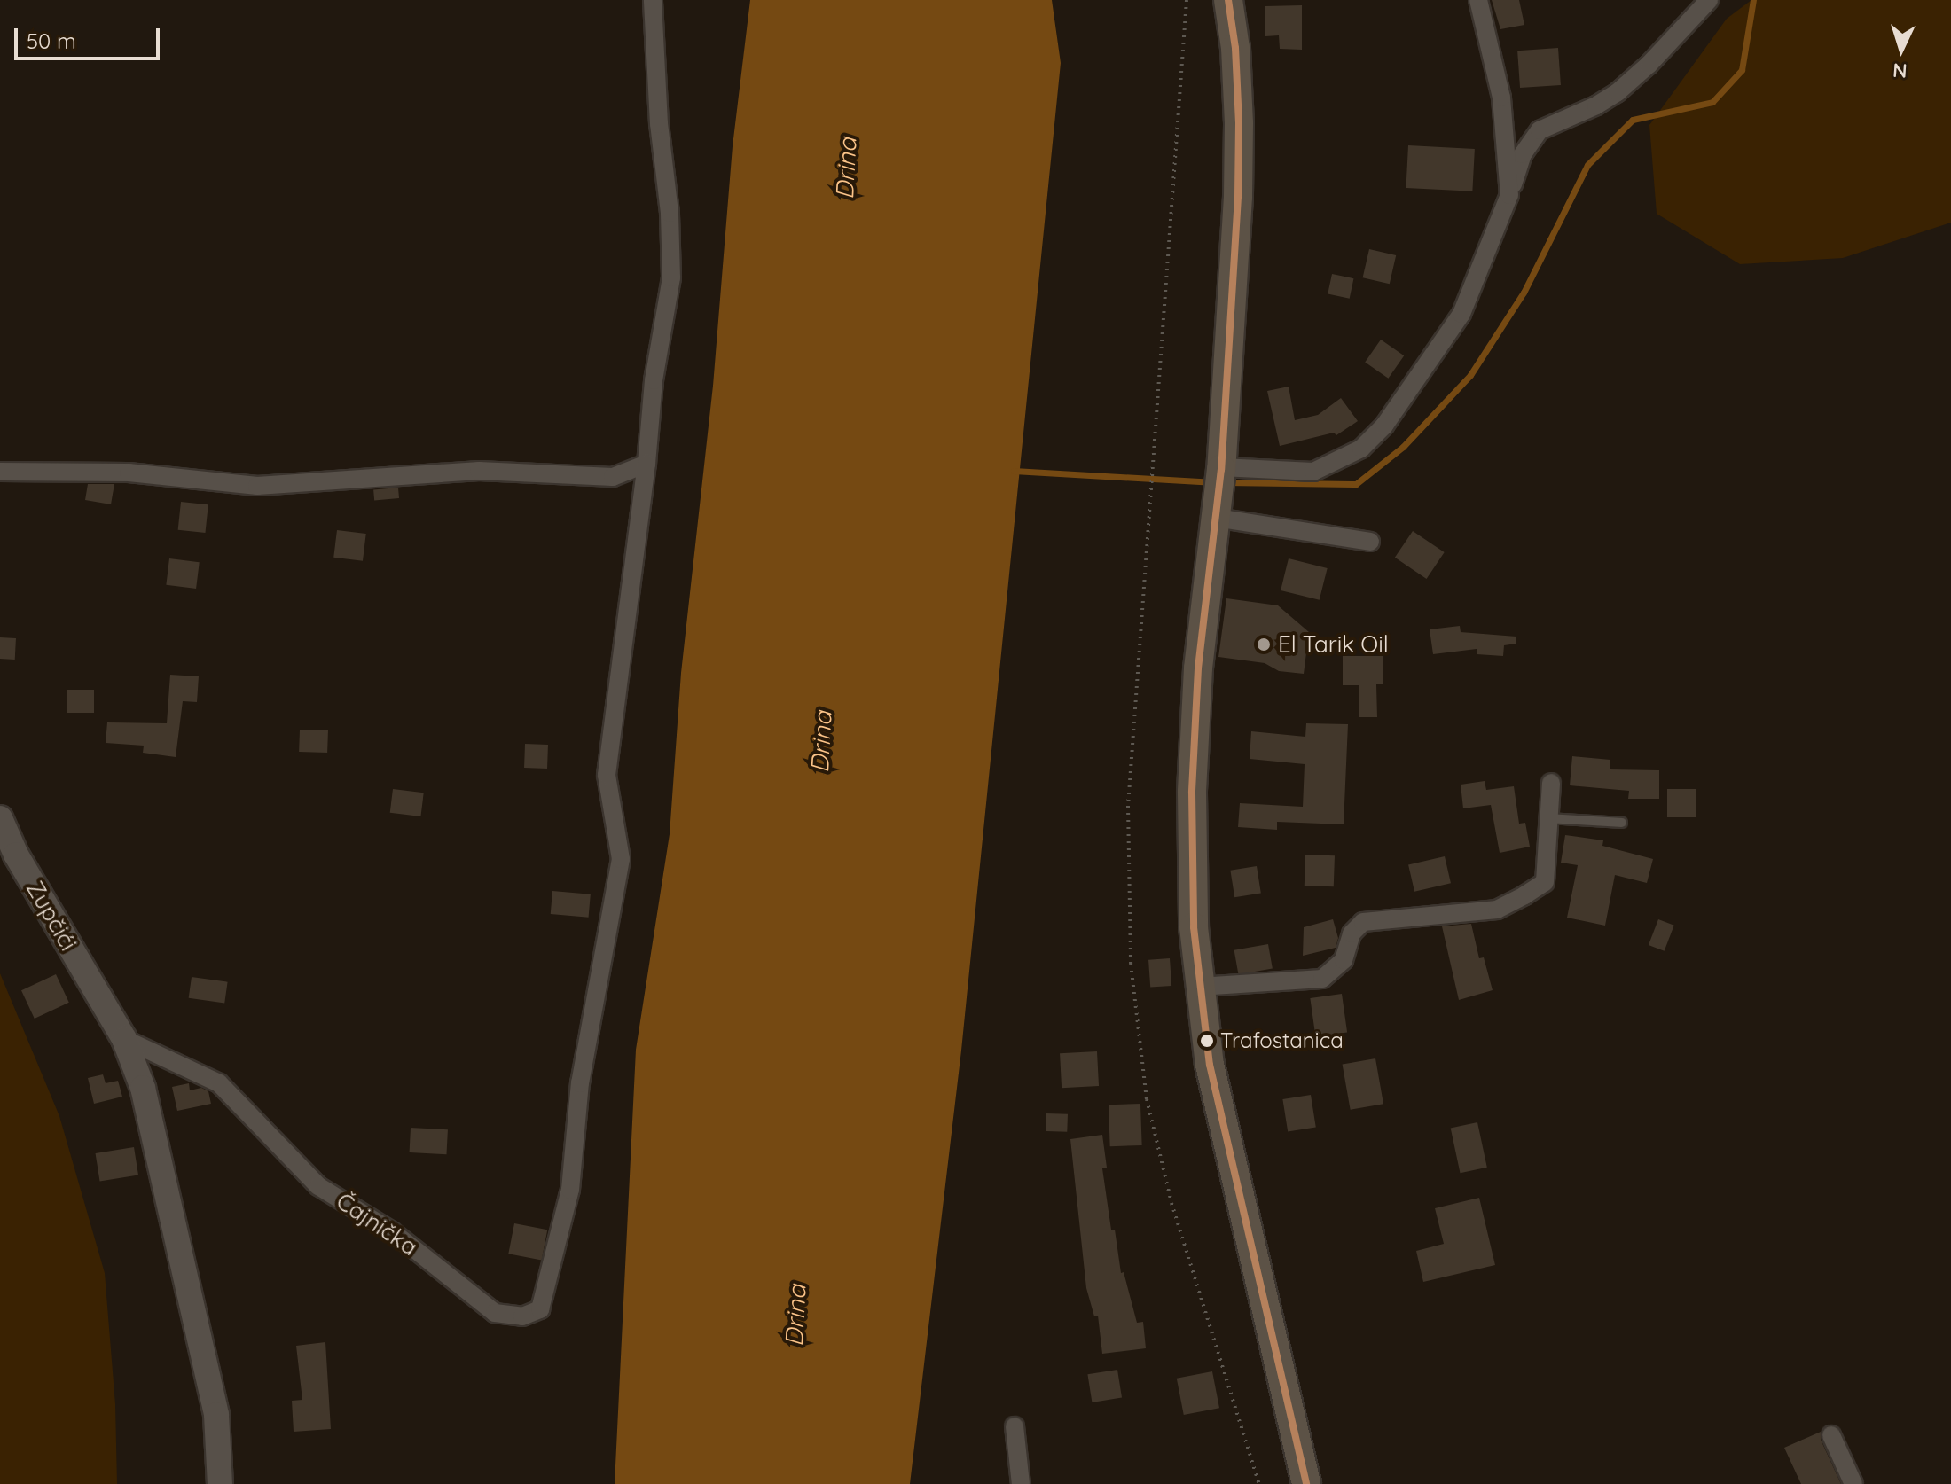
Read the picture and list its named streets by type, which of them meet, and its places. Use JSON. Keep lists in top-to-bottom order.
{
  "streets": {
    "main road": ["Zupčići"],
    "street": ["Čajnička"]
  },
  "crossings": [
    ["Zupčići", "Čajnička"]
  ],
  "water": ["Drina"],
  "places": ["El Tarik Oil", "Trafostanica"],
  "scale_bar": "50 m",
  "north": "bottom"
}
